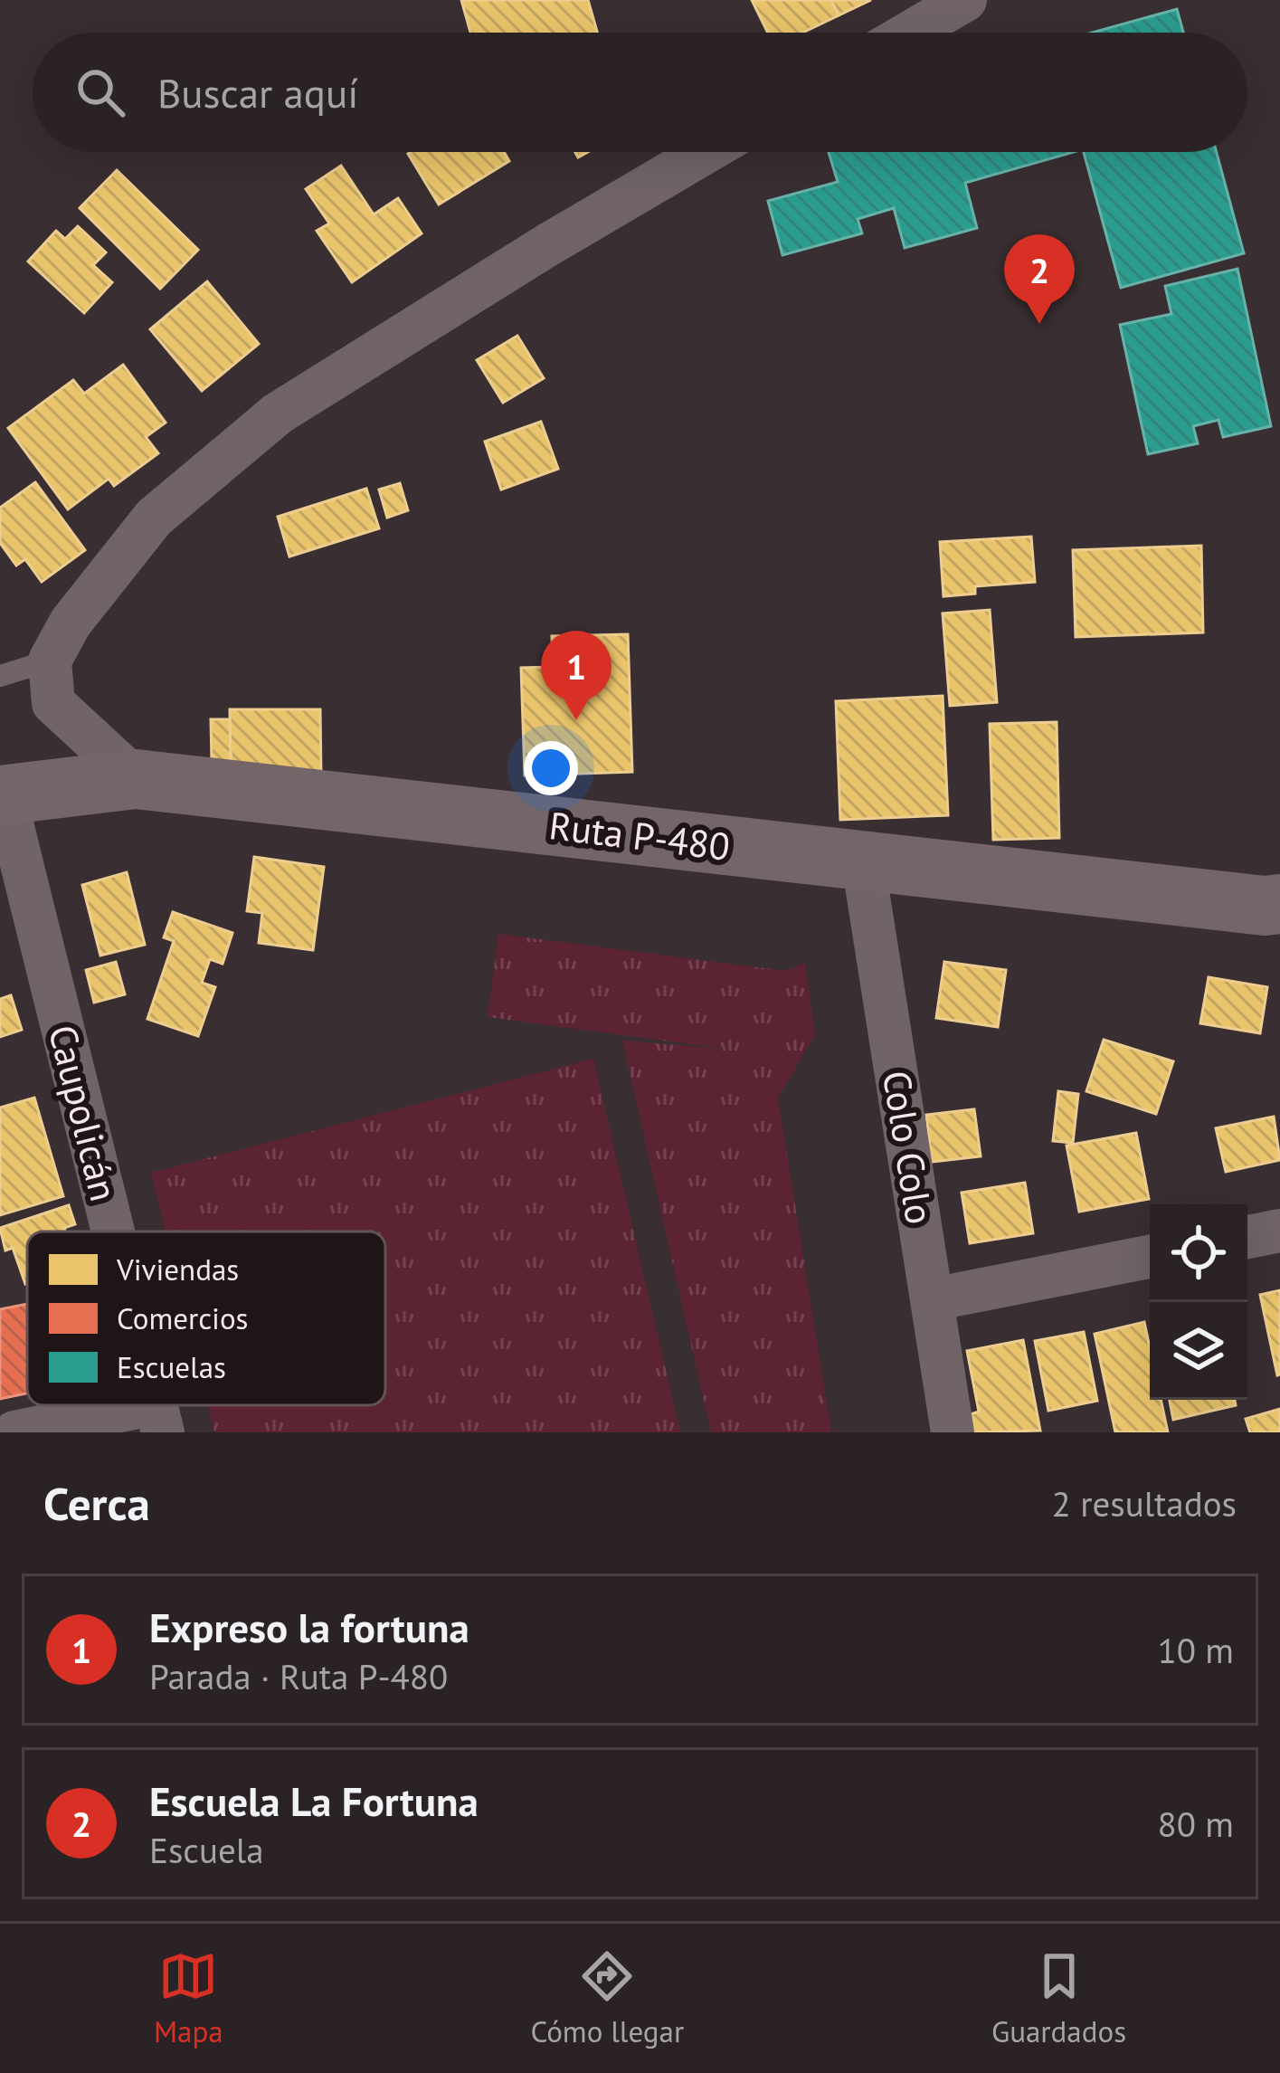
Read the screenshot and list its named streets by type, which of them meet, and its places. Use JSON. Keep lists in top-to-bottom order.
{
  "streets": {
    "street": ["Ruta P-480", "Caupolicán", "Colo Colo"]
  },
  "crossings": [
    ["Ruta P-480", "Caupolicán"],
    ["Ruta P-480", "Colo Colo"]
  ],
  "legend": ["Viviendas", "Comercios", "Escuelas"],
  "page": {
    "search": "Buscar aquí",
    "pins": ["2", "1"],
    "heading": ["Cerca", "2 resultados"],
    "list": [
      {
        "mark": "1",
        "name": "Expreso la fortuna",
        "note": "Parada · Ruta P-480",
        "value": "10 m"
      },
      {
        "mark": "2",
        "name": "Escuela La Fortuna",
        "note": "Escuela",
        "value": "80 m"
      }
    ],
    "nav": ["Mapa", "Cómo llegar", "Guardados"]
  }
}
